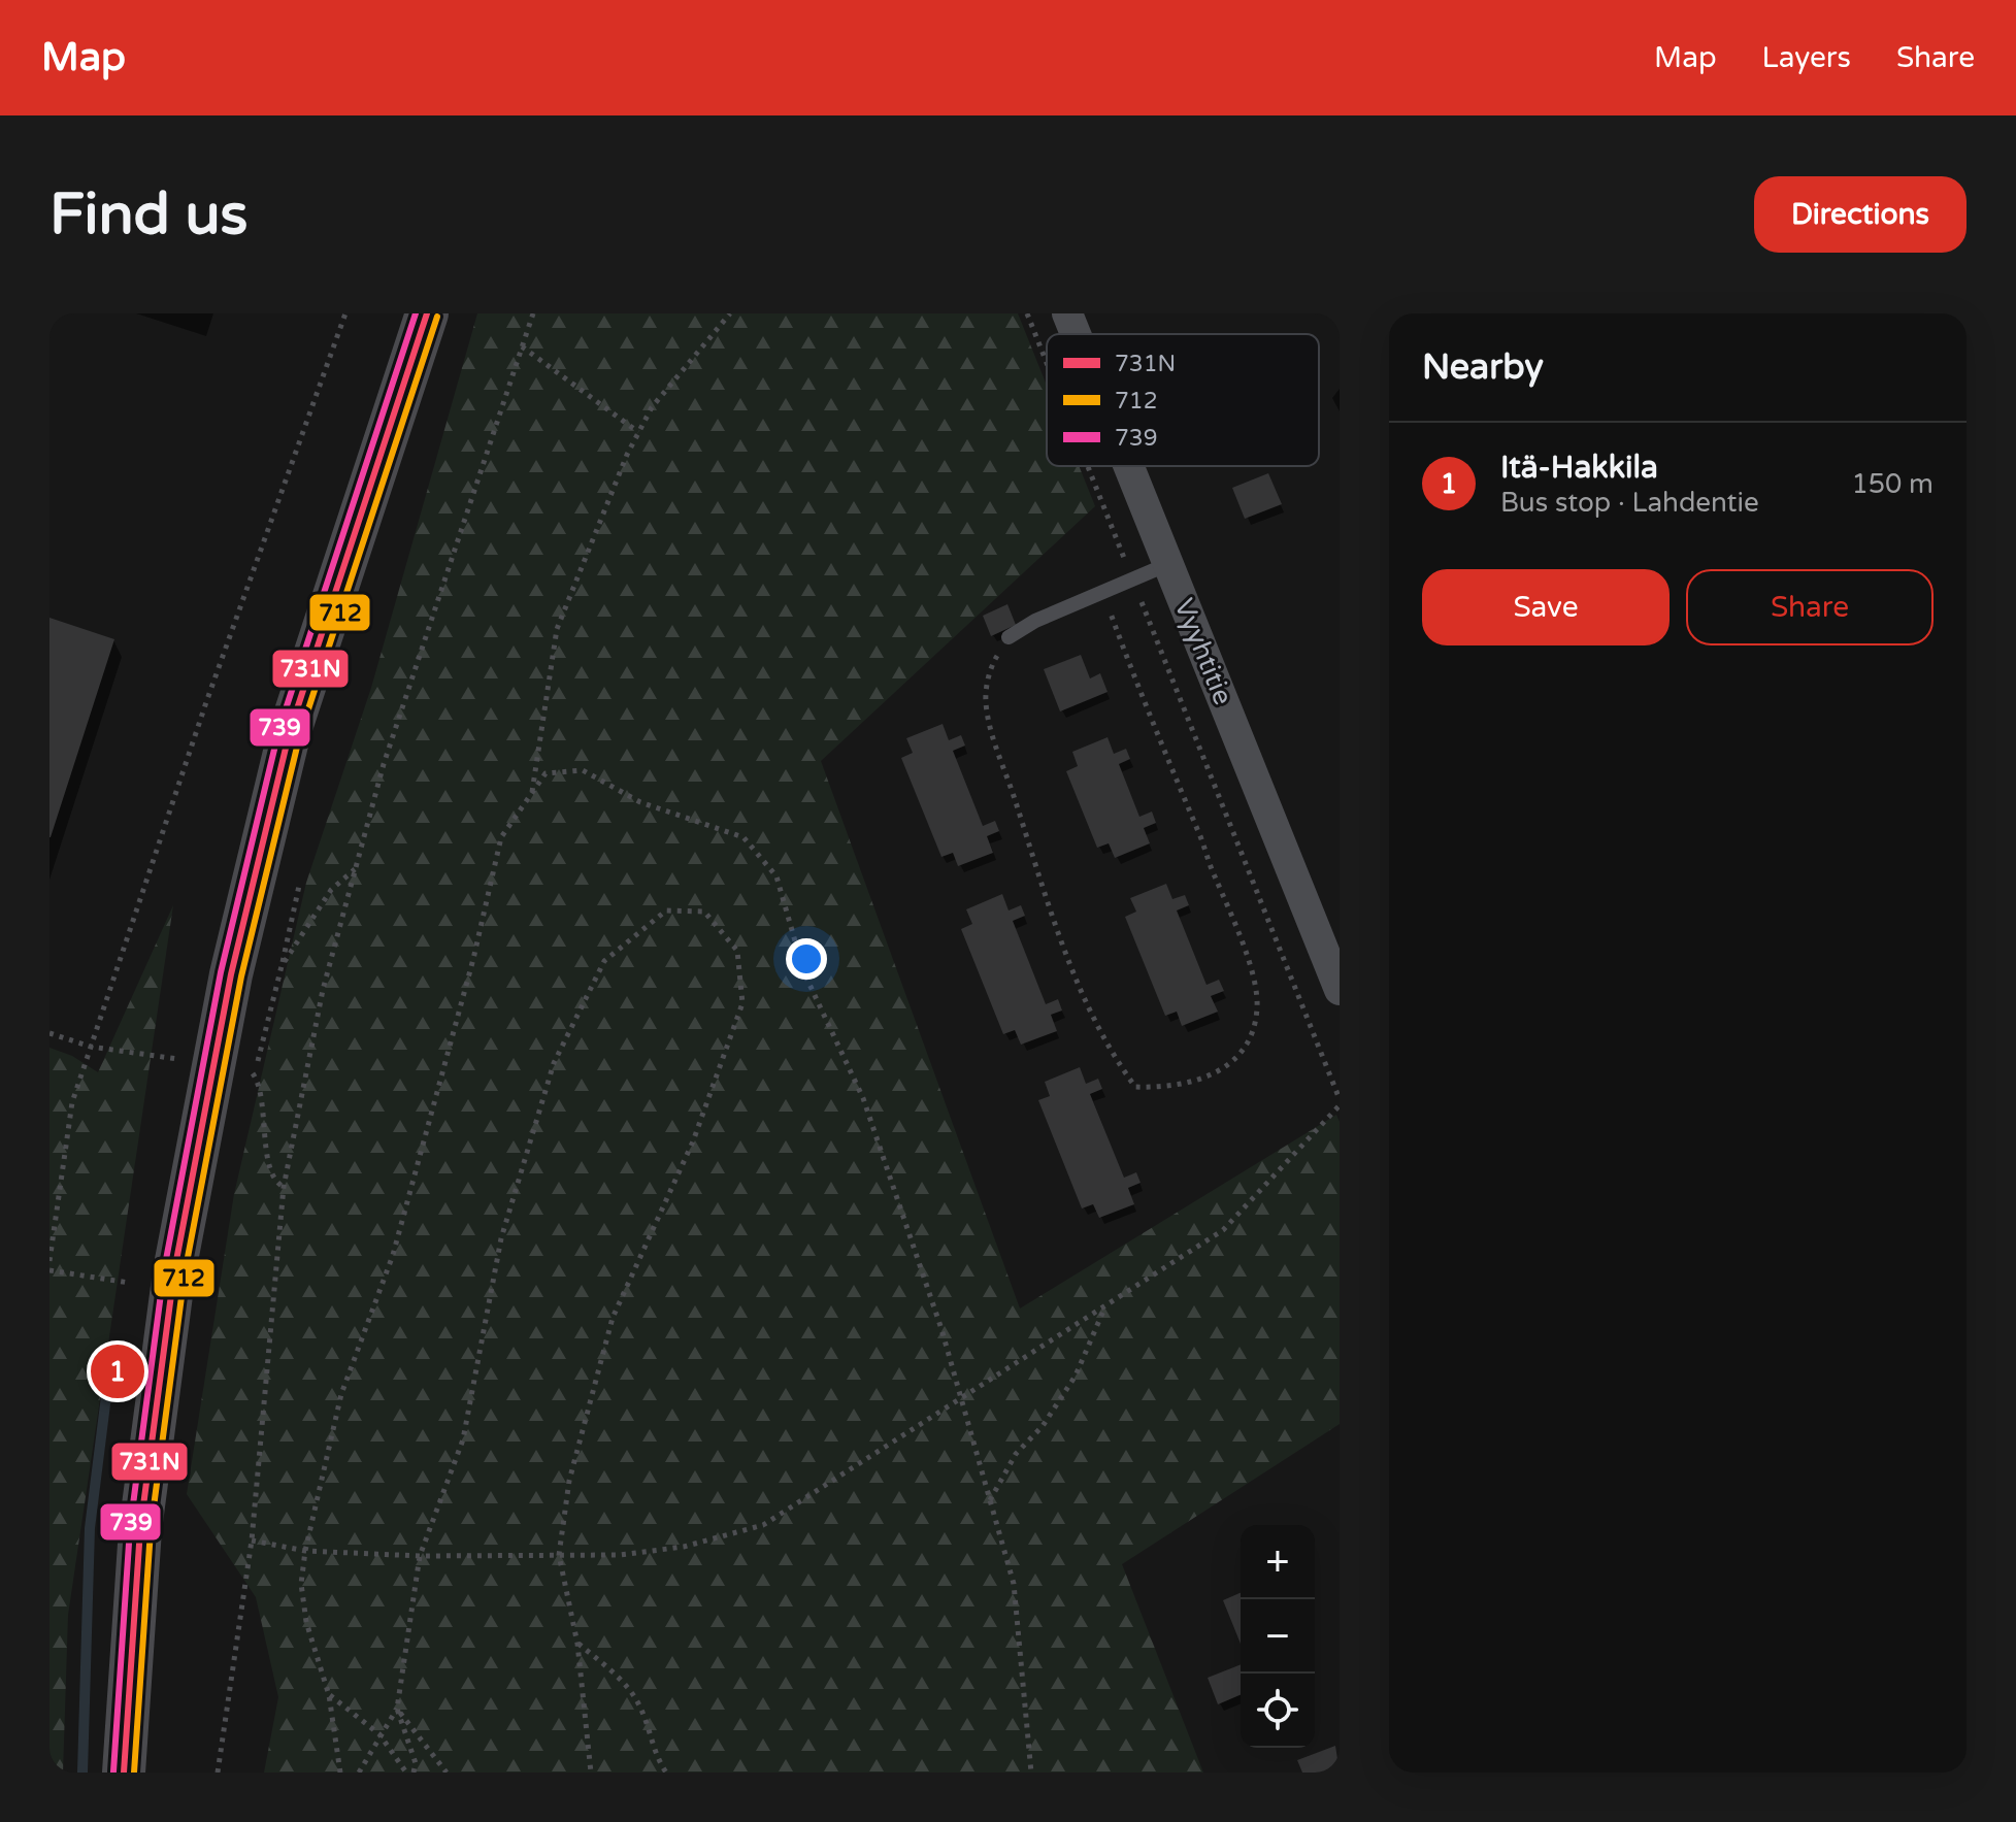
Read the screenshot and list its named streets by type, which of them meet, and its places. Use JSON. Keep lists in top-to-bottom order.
{
  "streets": {
    "street": ["Vyyhtitie"]
  },
  "lines": ["transit line 731N", "transit line 739", "transit line 712"],
  "legend": ["731N", "712", "739"],
  "page": {
    "header": "Map",
    "nav": ["Map", "Layers", "Share"],
    "buttons": [
      "Directions",
      ["Save", "Share"]
    ],
    "title": "Find us",
    "heading": "Nearby",
    "list": [
      {
        "mark": "1",
        "name": "Itä-Hakkila",
        "note": "Bus stop · Lahdentie",
        "value": "150 m"
      }
    ],
    "pins": "1",
    "map_buttons": ["+", "−"]
  }
}
